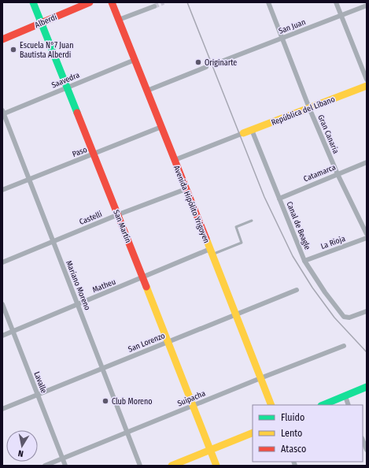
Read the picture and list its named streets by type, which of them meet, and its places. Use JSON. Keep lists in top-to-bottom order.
{
  "streets": {
    "street": [
      "Alberdi",
      "San Juan",
      "Saavedra",
      "República del Líbano",
      "Gran Canaria",
      "Paso",
      "Catamarca",
      "Avenida Hipólito Yrigoyen",
      "Castelli",
      "Canal de Beagle",
      "San Martín",
      "La Rioja",
      "Mariano Moreno",
      "Matheu",
      "San Lorenzo",
      "Lavalle",
      "Suipacha"
    ]
  },
  "crossings": [
    ["Alberdi", "San Martín"],
    ["San Juan", "Gran Canaria"],
    ["Saavedra", "Avenida Hipólito Yrigoyen"],
    ["Saavedra", "San Martín"],
    ["Saavedra", "Mariano Moreno"],
    ["República del Líbano", "Gran Canaria"],
    ["República del Líbano", "Canal de Beagle"],
    ["Gran Canaria", "Catamarca"],
    ["Paso", "Avenida Hipólito Yrigoyen"],
    ["Paso", "San Martín"],
    ["Paso", "Mariano Moreno"],
    ["Catamarca", "Canal de Beagle"],
    ["Avenida Hipólito Yrigoyen", "Castelli"],
    ["Avenida Hipólito Yrigoyen", "Matheu"],
    ["Avenida Hipólito Yrigoyen", "San Lorenzo"],
    ["Avenida Hipólito Yrigoyen", "Suipacha"],
    ["Castelli", "San Martín"],
    ["Castelli", "Mariano Moreno"],
    ["Canal de Beagle", "La Rioja"],
    ["San Martín", "Matheu"],
    ["San Martín", "San Lorenzo"],
    ["San Martín", "Suipacha"],
    ["Mariano Moreno", "Matheu"],
    ["Mariano Moreno", "San Lorenzo"],
    ["Mariano Moreno", "Suipacha"],
    ["Matheu", "Lavalle"],
    ["San Lorenzo", "Lavalle"],
    ["Lavalle", "Suipacha"]
  ],
  "places": ["Escuela N°7 Juan Bautista Alberdi", "Originarte", "Club Moreno"],
  "legend": ["Fluido", "Lento", "Atasco"],
  "north": "bottom"
}
